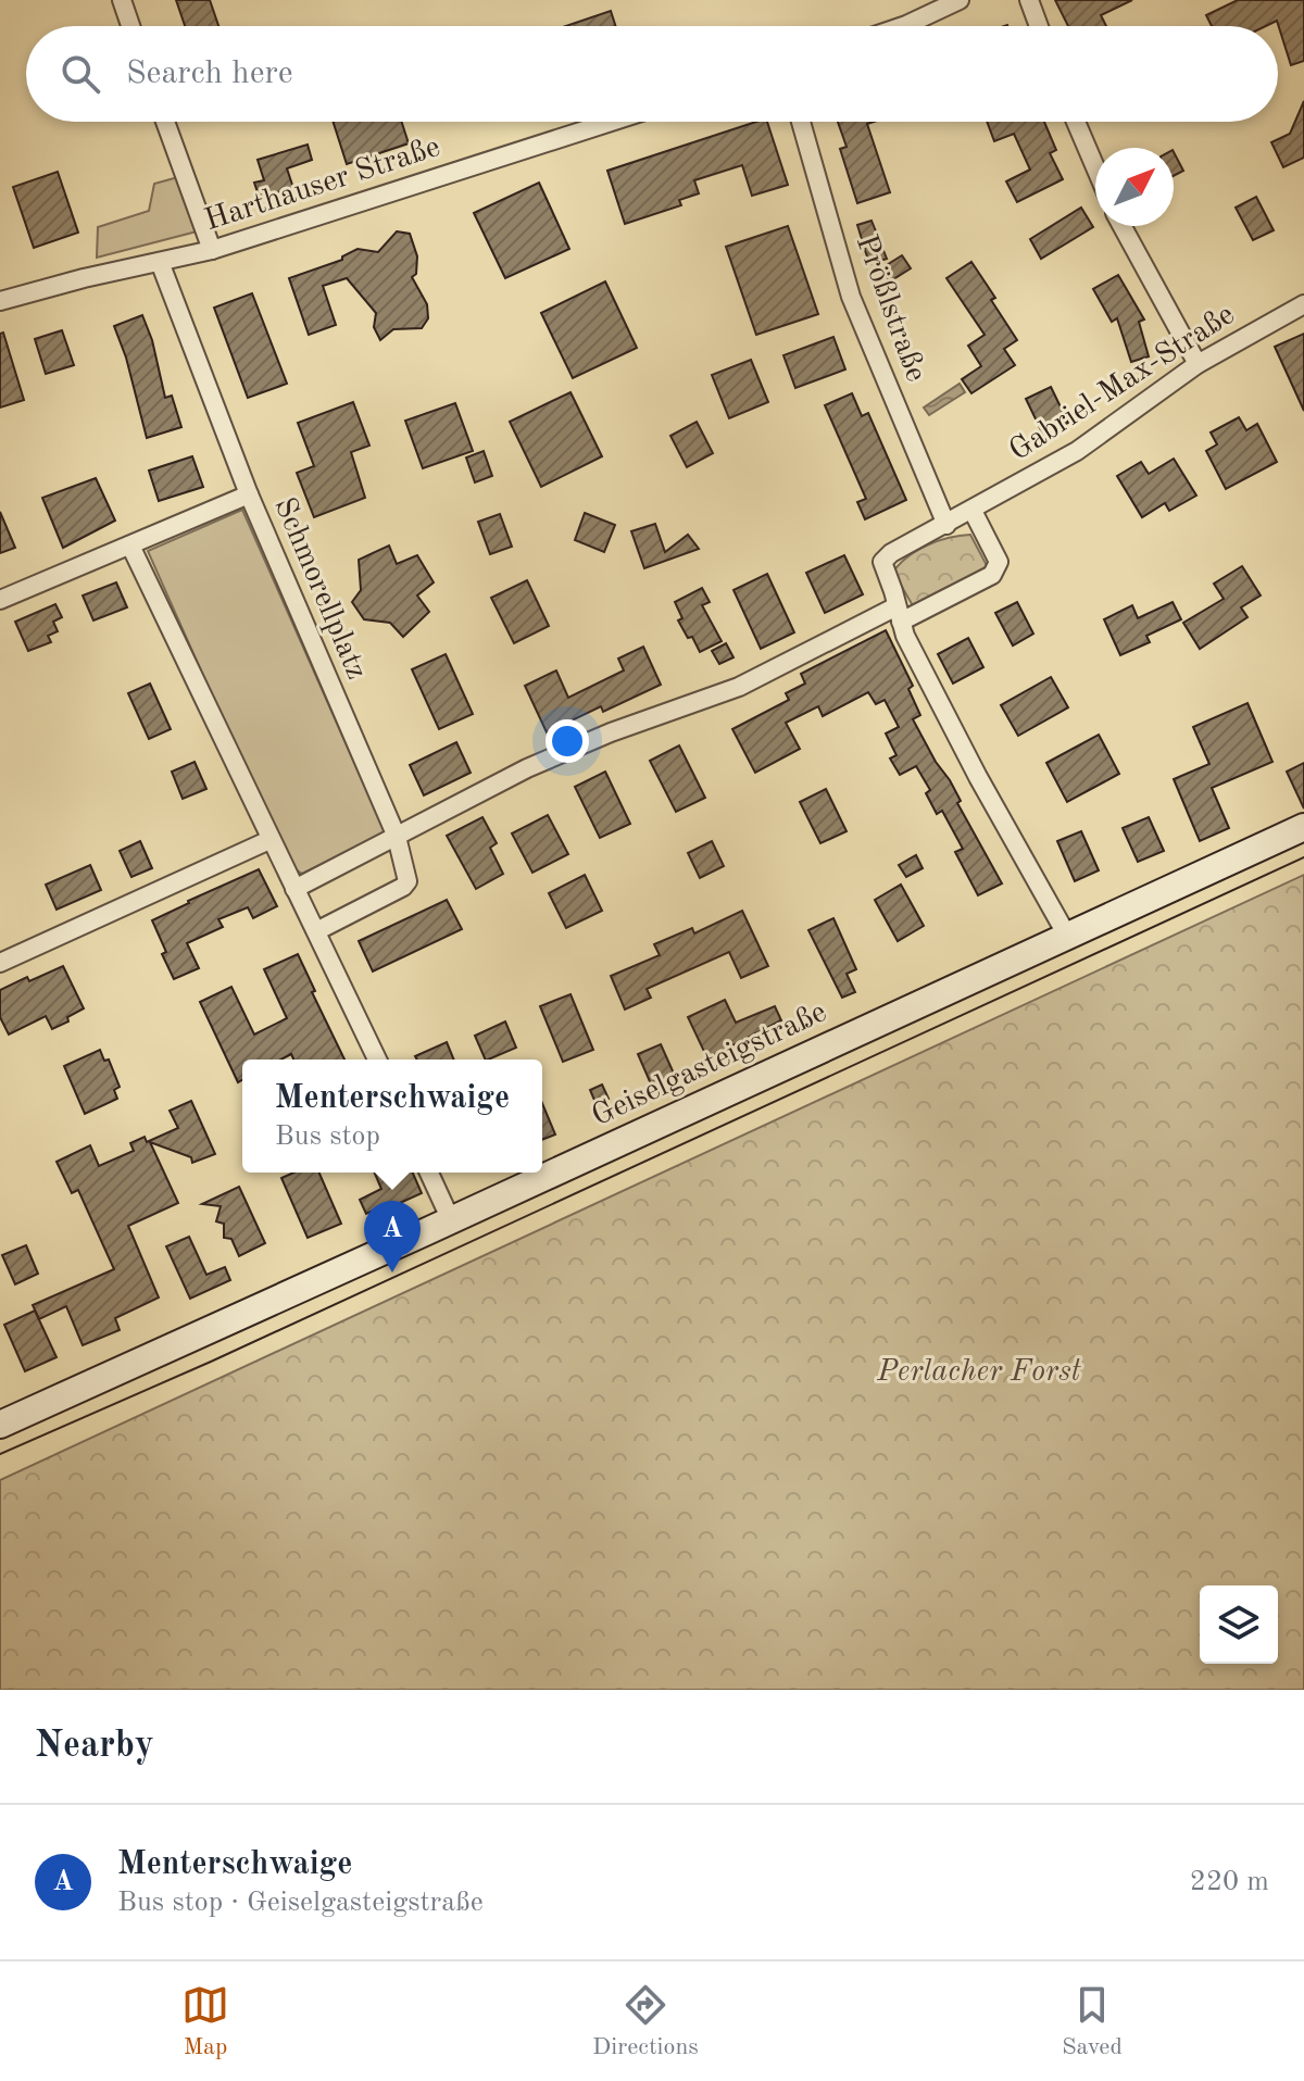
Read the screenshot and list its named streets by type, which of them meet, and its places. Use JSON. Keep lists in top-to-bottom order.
{
  "streets": {
    "main road": ["Geiselgasteigstraße"],
    "street": [
      "Harthauser Straße",
      "Prößlstraße",
      "Gabriel-Max-Straße",
      "Schmorellplatz"
    ]
  },
  "crossings": [
    ["Prößlstraße", "Gabriel-Max-Straße"]
  ],
  "parks": ["Perlacher Forst"],
  "north": "top right",
  "page": {
    "search": "Search here",
    "popup": ["Menterschwaige", "Bus stop"],
    "pins": "A",
    "heading": "Nearby",
    "list": [
      {
        "mark": "A",
        "name": "Menterschwaige",
        "note": "Bus stop · Geiselgasteigstraße",
        "value": "220 m"
      }
    ],
    "nav": ["Map", "Directions", "Saved"]
  }
}
